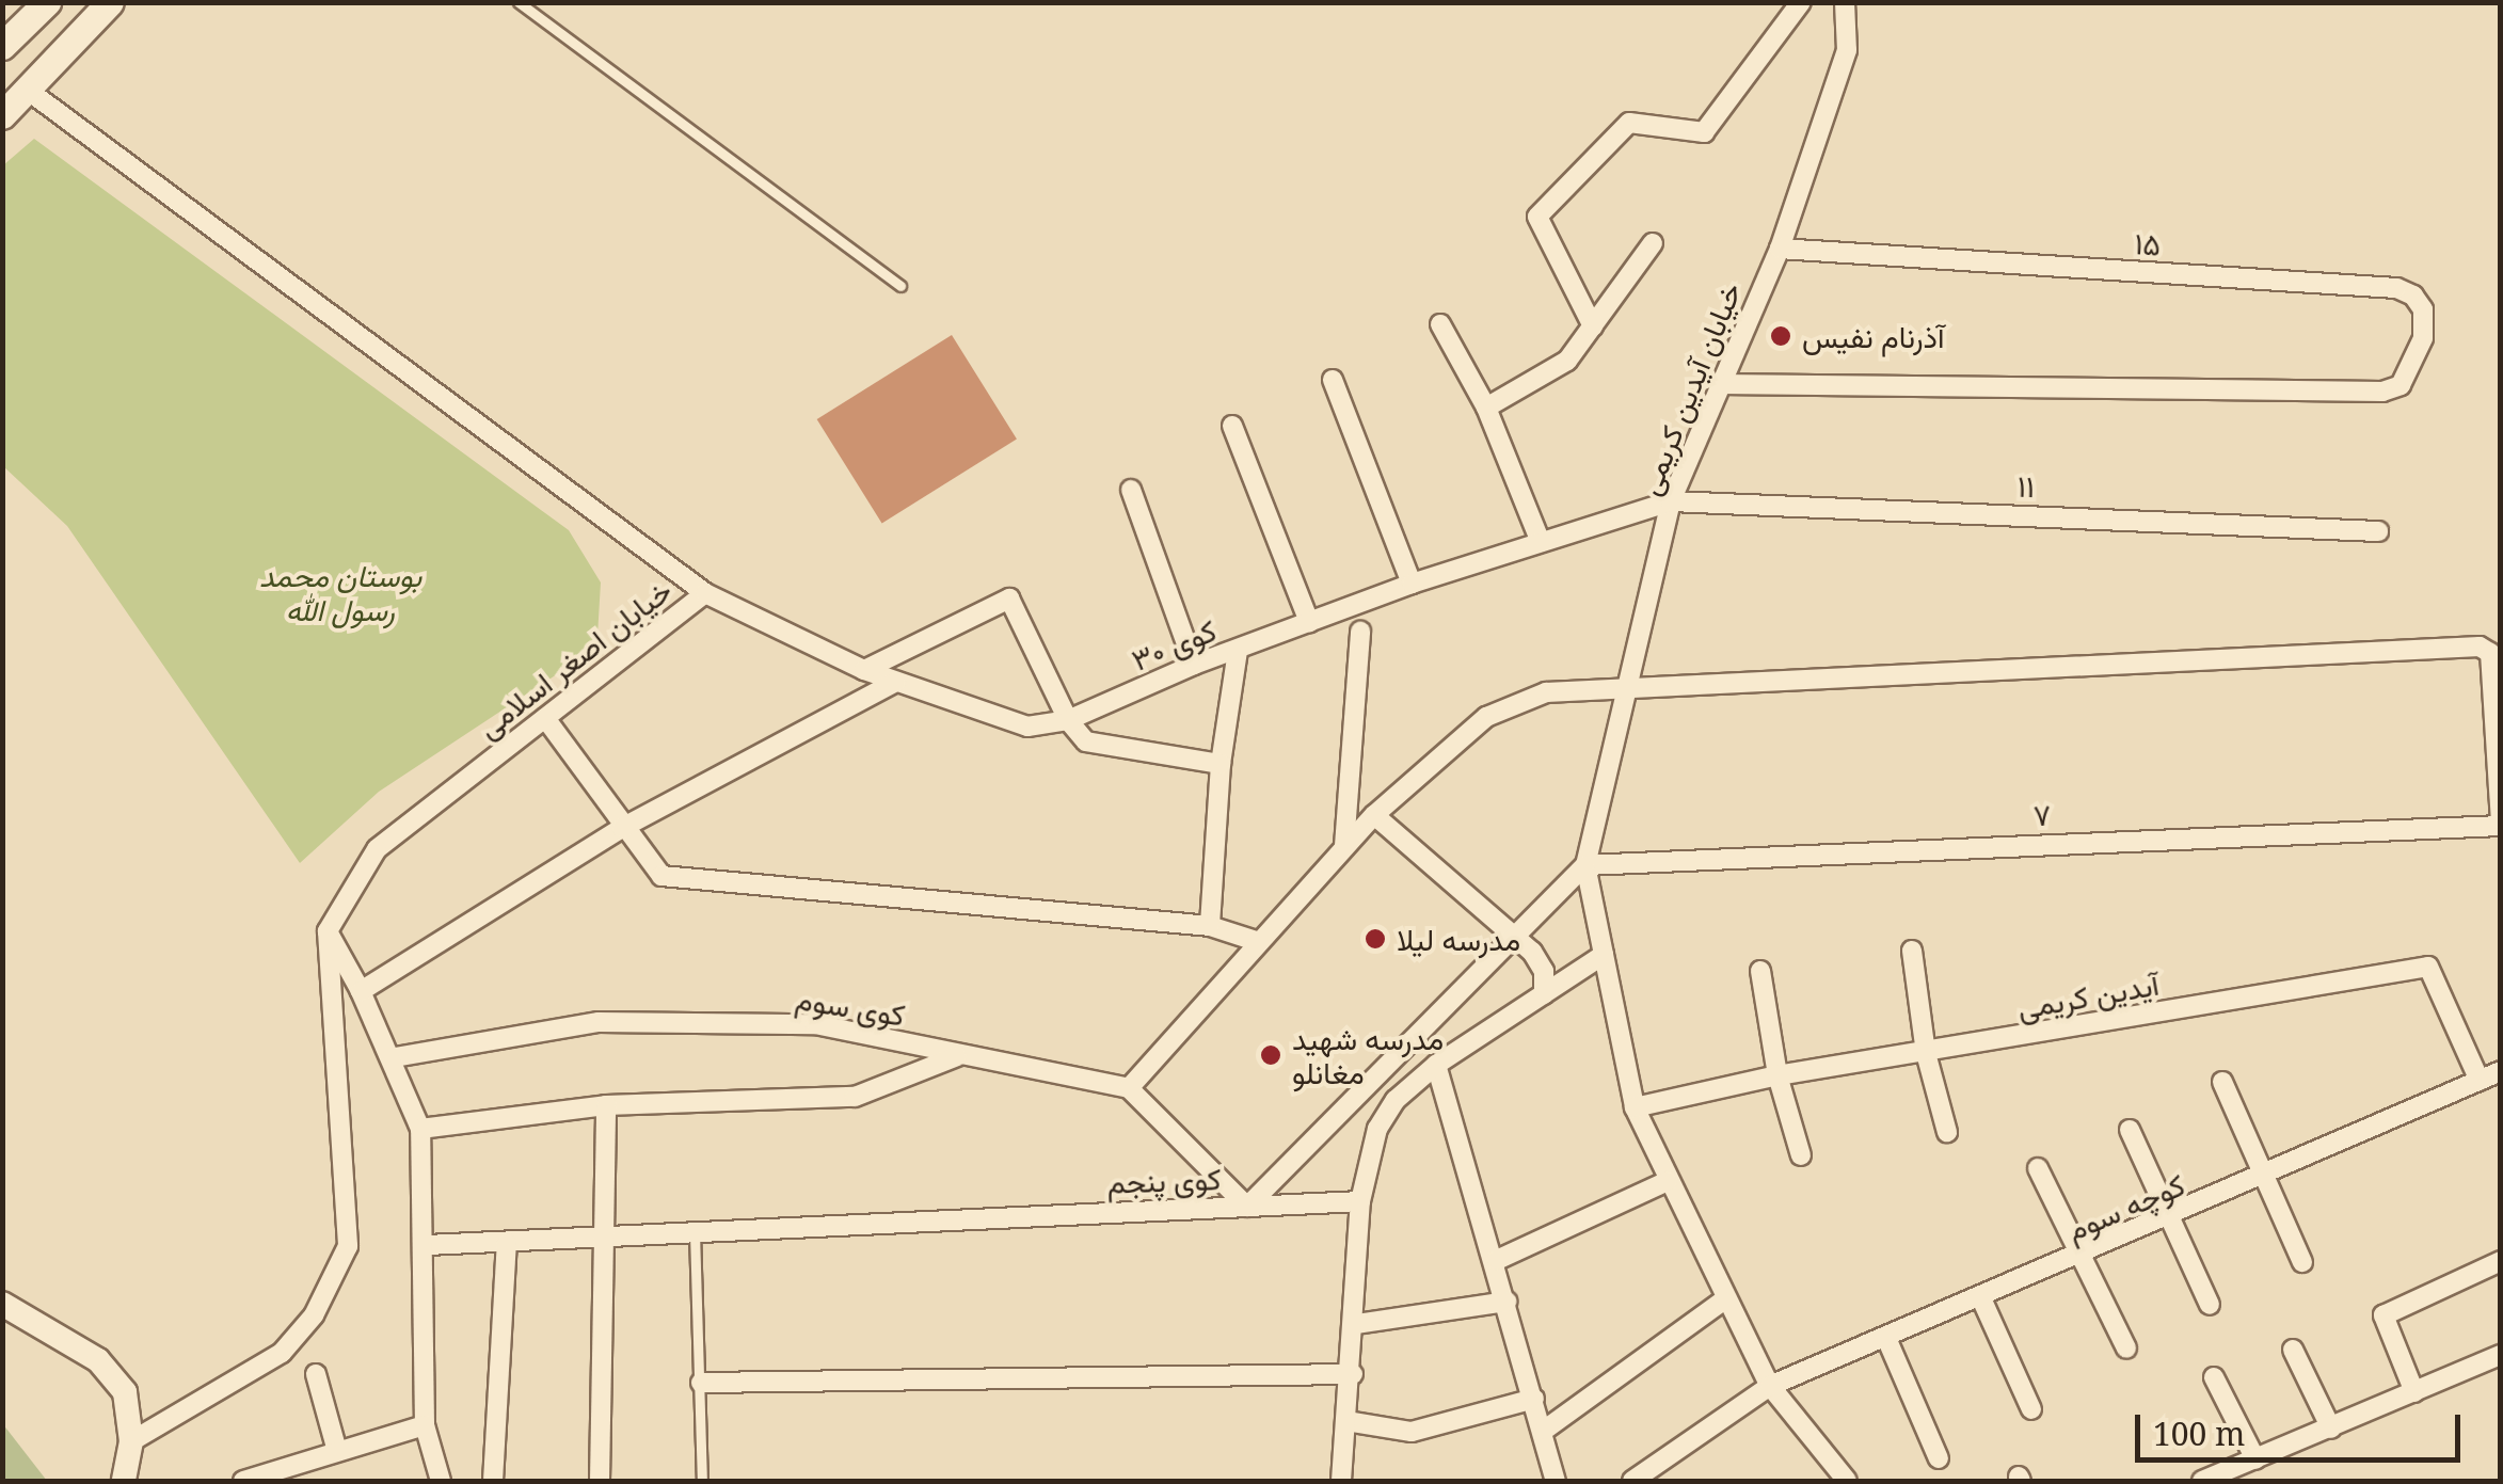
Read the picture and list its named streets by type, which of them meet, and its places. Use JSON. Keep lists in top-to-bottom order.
{
  "streets": {
    "street": [
      "۱۵",
      "خیابان آیدین کریمی",
      "۱۱",
      "کوی ۳۰",
      "خیابان اصغر اسلامی",
      "۷",
      "آیدین کریمی",
      "کوی سوم",
      "کوی پنجم",
      "کوچه سوم"
    ]
  },
  "crossings": [
    ["۱۵", "خیابان آیدین کریمی"],
    ["خیابان آیدین کریمی", "۱۱"],
    ["خیابان آیدین کریمی", "کوی ۳۰"],
    ["خیابان آیدین کریمی", "۷"],
    ["خیابان آیدین کریمی", "کوی پنجم"],
    ["۱۱", "کوی ۳۰"],
    ["کوی ۳۰", "خیابان اصغر اسلامی"],
    ["۷", "کوی پنجم"],
    ["آیدین کریمی", "کوچه سوم"]
  ],
  "parks": ["بوستان محمد رسول الله"],
  "places": ["آذرنام نفیس", "مدرسه لیلا", "مدرسه شهید مغانلو"],
  "scale_bar": "100 m"
}
